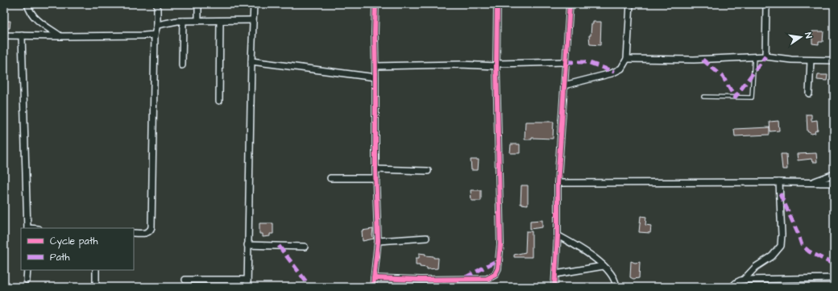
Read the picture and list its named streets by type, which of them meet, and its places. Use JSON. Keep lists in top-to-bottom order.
{
  "legend": ["Cycle path", "Path"],
  "north": "right"
}
